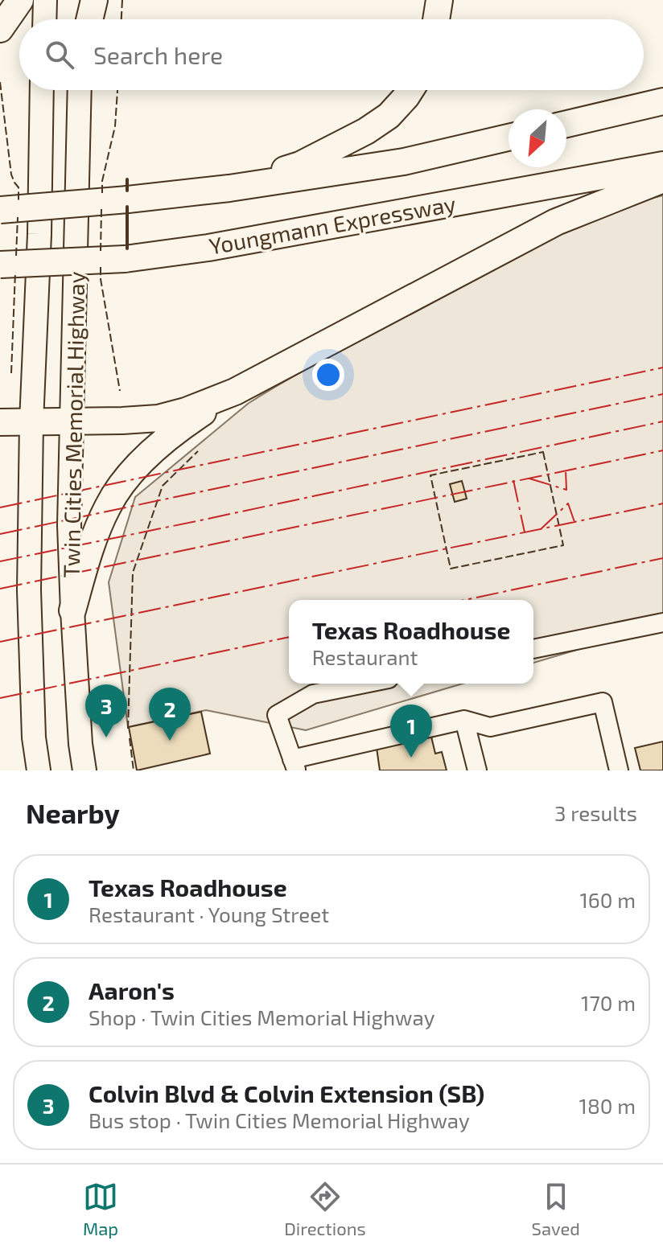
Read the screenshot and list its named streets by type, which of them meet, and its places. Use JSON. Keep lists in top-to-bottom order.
{
  "streets": {
    "highway": ["Youngmann Expressway"],
    "main road": ["Twin Cities Memorial Highway"]
  },
  "north": "bottom left",
  "page": {
    "search": "Search here",
    "popup": ["Texas Roadhouse", "Restaurant"],
    "pins": ["3", "2", "1"],
    "heading": ["Nearby", "3 results"],
    "list": [
      {
        "mark": "1",
        "name": "Texas Roadhouse",
        "note": "Restaurant · Young Street",
        "value": "160 m"
      },
      {
        "mark": "2",
        "name": "Aaron's",
        "note": "Shop · Twin Cities Memorial Highway",
        "value": "170 m"
      },
      {
        "mark": "3",
        "name": "Colvin Blvd & Colvin Extension (SB)",
        "note": "Bus stop · Twin Cities Memorial Highway",
        "value": "180 m"
      }
    ],
    "nav": ["Map", "Directions", "Saved"]
  }
}
